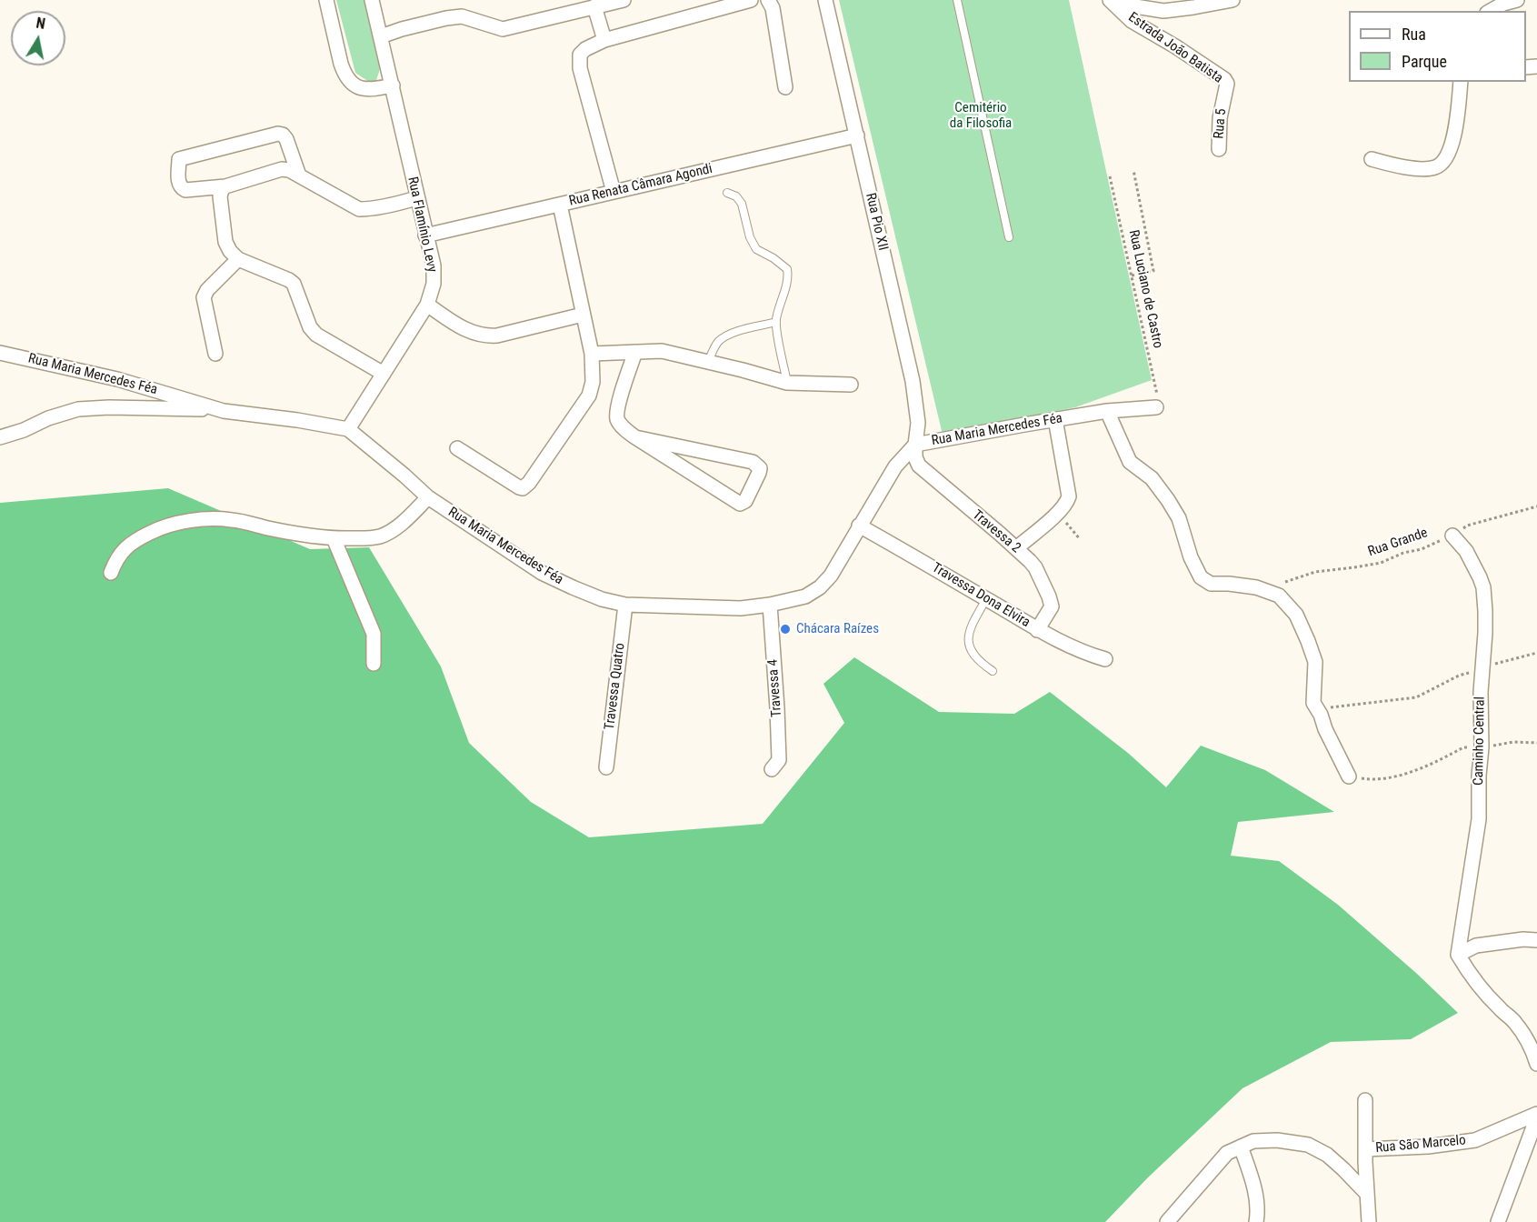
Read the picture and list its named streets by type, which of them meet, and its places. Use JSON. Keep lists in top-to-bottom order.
{
  "streets": {
    "street": [
      "Estrada João Batista",
      "Rua 5",
      "Rua Renata Câmara Agondi",
      "Rua Pio XII",
      "Rua Flamínio Levy",
      "Rua Maria Mercedes Féa",
      "Travessa 2",
      "Travessa Dona Elvira",
      "Travessa Quatro",
      "Travessa 4",
      "Caminho Central",
      "Rua São Marcelo"
    ],
    "path": ["Rua Luciano de Castro", "Rua Grande"]
  },
  "crossings": [
    ["Estrada João Batista", "Rua 5"],
    ["Rua Renata Câmara Agondi", "Rua Pio XII"],
    ["Rua Renata Câmara Agondi", "Rua Flamínio Levy"],
    ["Rua Pio XII", "Rua Maria Mercedes Féa"],
    ["Rua Pio XII", "Travessa 2"],
    ["Rua Flamínio Levy", "Rua Maria Mercedes Féa"],
    ["Rua Luciano de Castro", "Rua Maria Mercedes Féa"],
    ["Rua Maria Mercedes Féa", "Travessa 2"],
    ["Rua Maria Mercedes Féa", "Travessa Dona Elvira"],
    ["Rua Maria Mercedes Féa", "Travessa Quatro"],
    ["Rua Maria Mercedes Féa", "Travessa 4"],
    ["Travessa 2", "Travessa Dona Elvira"],
    ["Rua Grande", "Caminho Central"]
  ],
  "parks": ["Cemitério da Filosofia"],
  "places": ["Chácara Raízes"],
  "legend": ["Rua", "Parque"],
  "north": "top"
}
